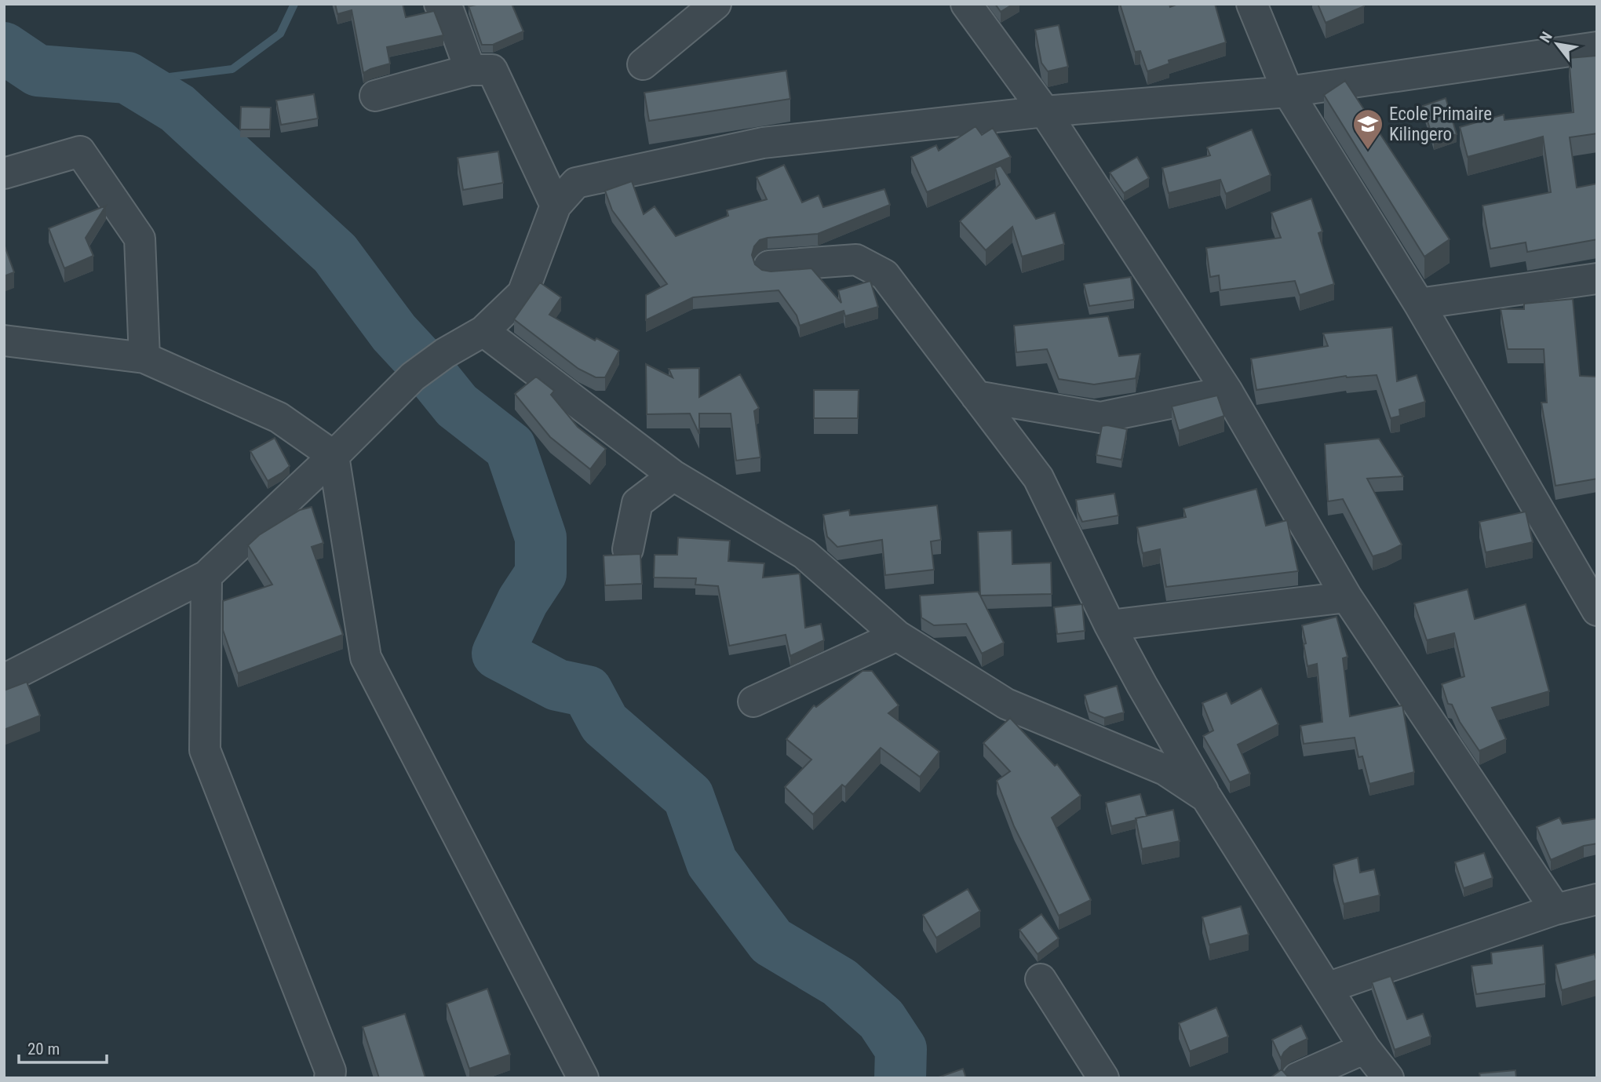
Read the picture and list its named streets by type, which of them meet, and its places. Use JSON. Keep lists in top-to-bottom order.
{
  "places": {
    "school or university": ["Ecole Primaire Kilingero"]
  },
  "scale_bar": "20 m",
  "north": "top left"
}
